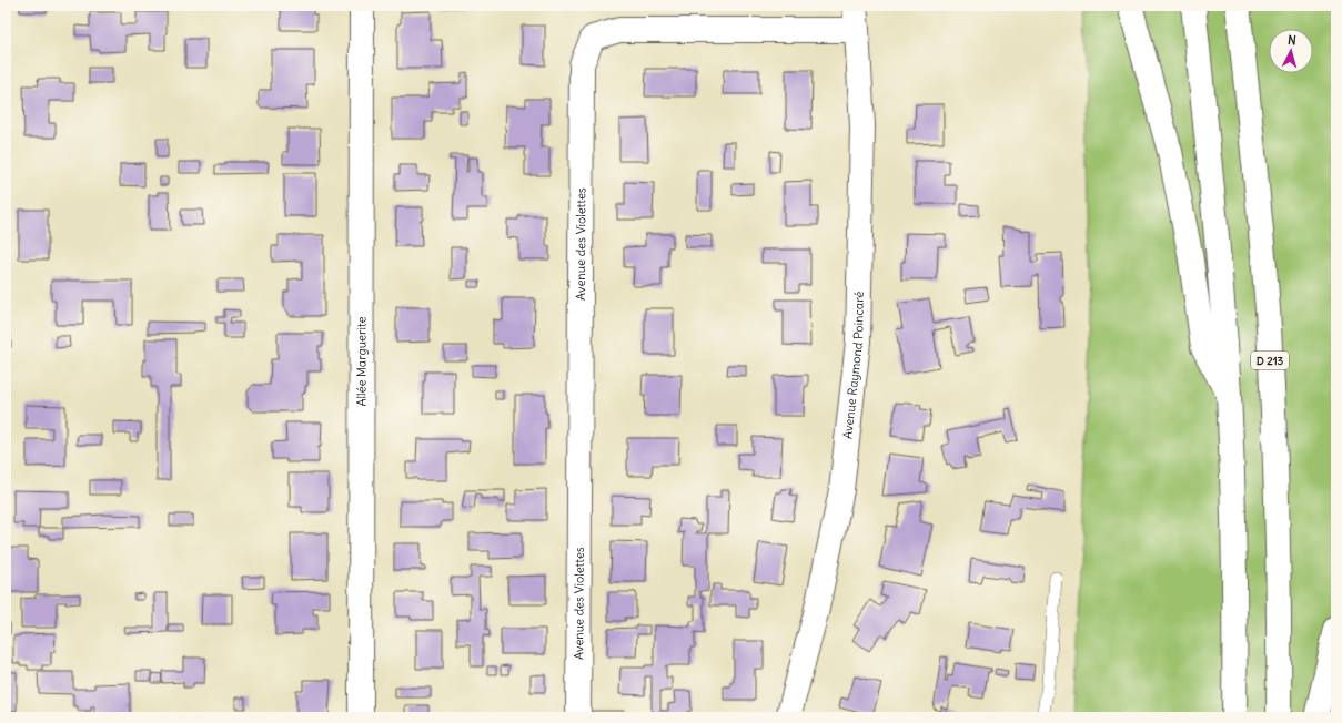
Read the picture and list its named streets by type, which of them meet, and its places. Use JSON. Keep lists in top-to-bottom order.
{
  "streets": {
    "main road": [
      "Avenue des Violettes",
      "D 213",
      "Allée Marguerite",
      "Avenue Raymond Poincaré"
    ]
  },
  "crossings": [
    ["Avenue des Violettes", "Avenue Raymond Poincaré"]
  ],
  "north": "top"
}
